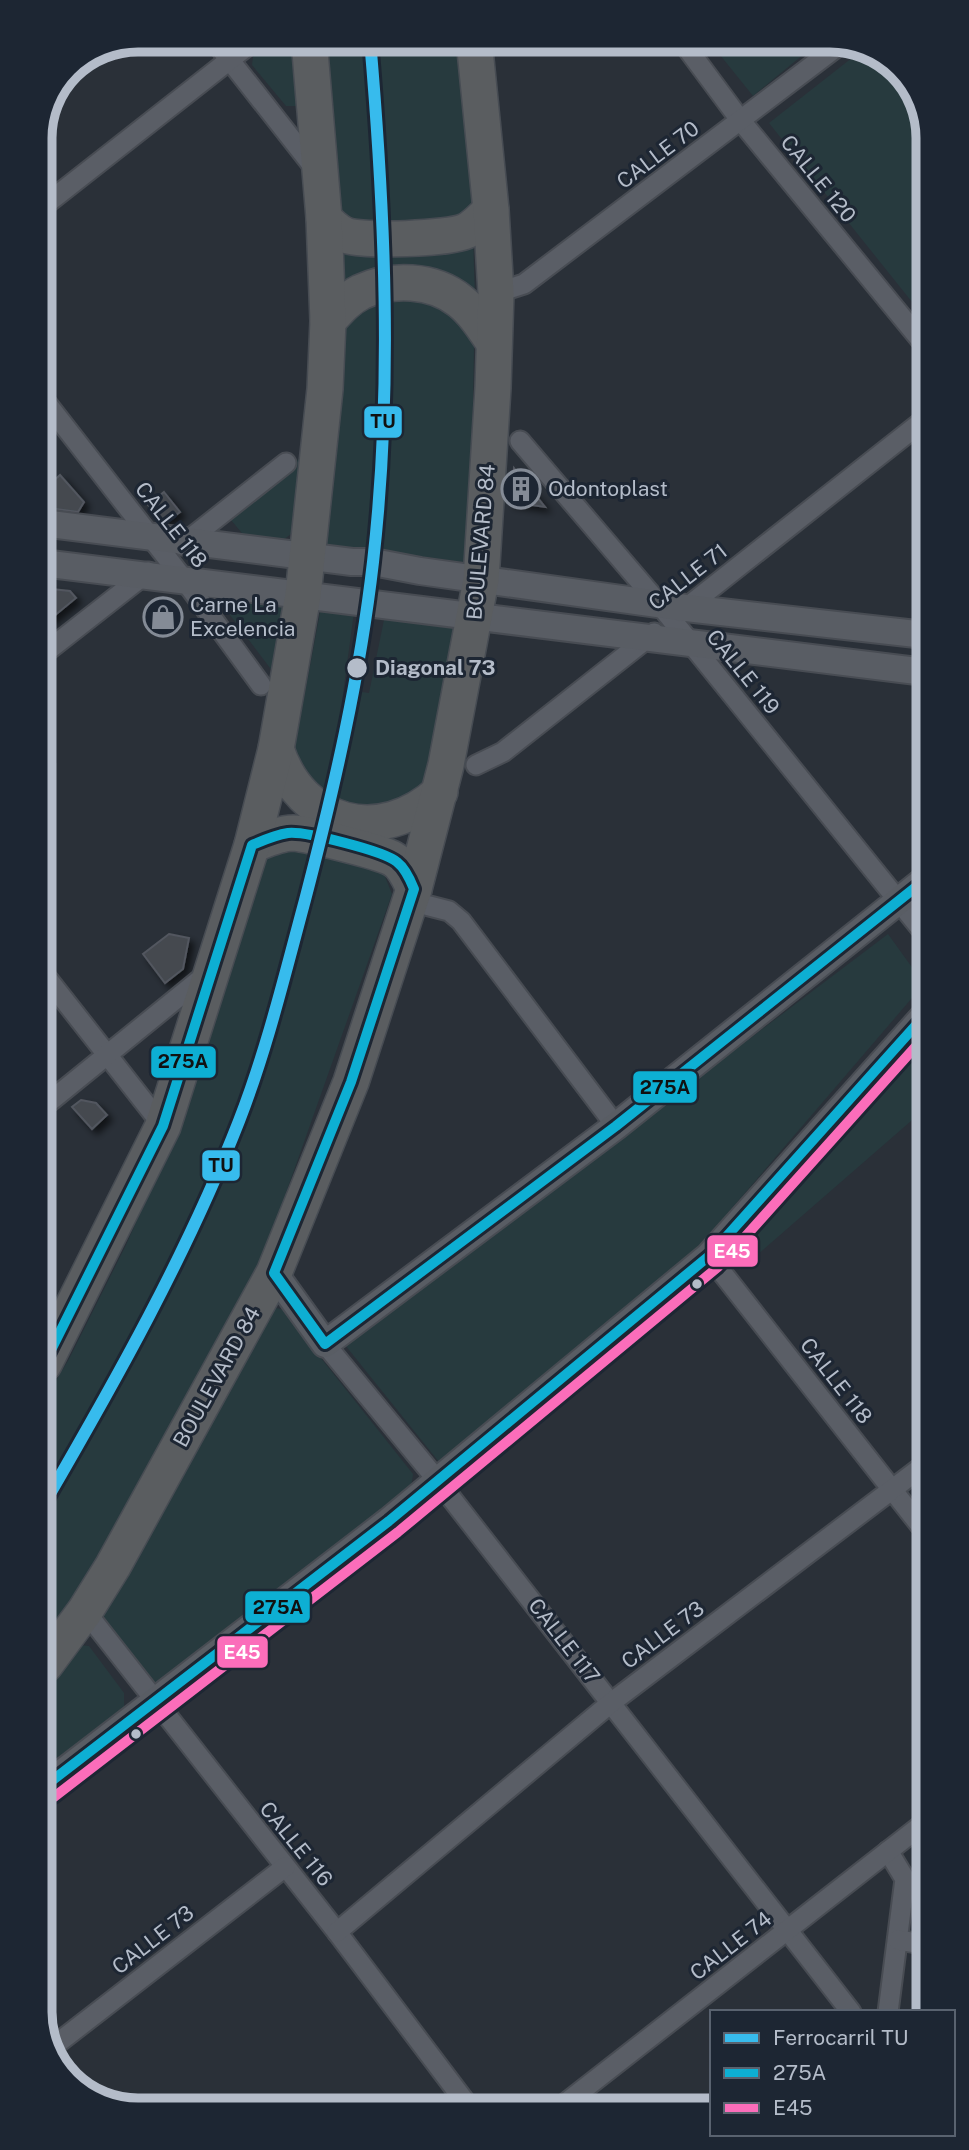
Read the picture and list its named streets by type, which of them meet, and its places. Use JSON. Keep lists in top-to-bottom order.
{
  "streets": {
    "highway": ["BOULEVARD 84"],
    "street": [
      "CALLE 70",
      "CALLE 120",
      "CALLE 118",
      "CALLE 71",
      "CALLE 119",
      "CALLE 73",
      "CALLE 117",
      "CALLE 116",
      "CALLE 74"
    ]
  },
  "crossings": [
    ["CALLE 70", "CALLE 120"],
    ["CALLE 70", "BOULEVARD 84"],
    ["CALLE 118", "CALLE 73"],
    ["BOULEVARD 84", "CALLE 117"],
    ["BOULEVARD 84", "CALLE 116"],
    ["CALLE 71", "CALLE 119"],
    ["CALLE 73", "CALLE 117"],
    ["CALLE 73", "CALLE 116"],
    ["CALLE 117", "CALLE 74"]
  ],
  "places": {
    "building": ["Odontoplast"],
    "shop": ["Carne La Excelencia"],
    "other": ["Diagonal 73"]
  },
  "lines": ["rail line TU", "transit line 275A", "transit line E45"],
  "legend": ["Ferrocarril TU", "275A", "E45"]
}
